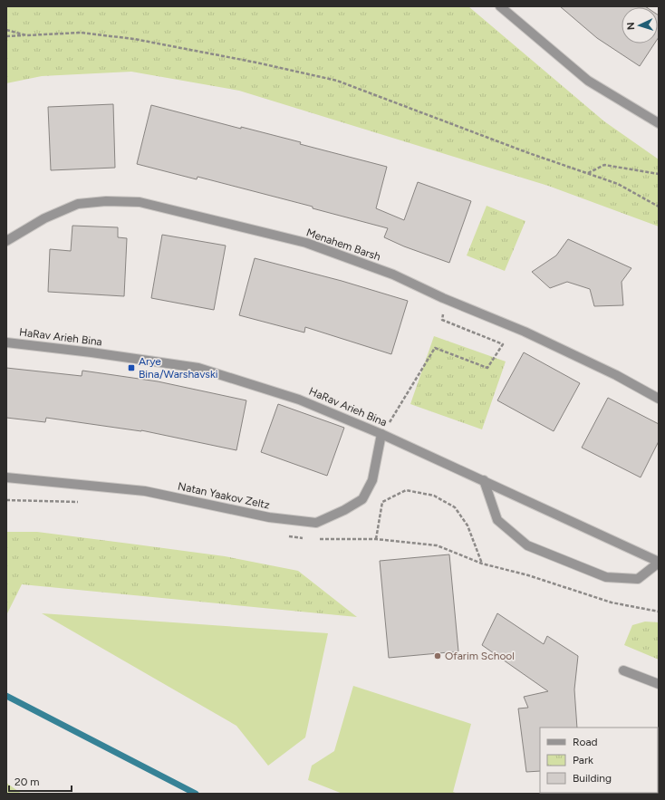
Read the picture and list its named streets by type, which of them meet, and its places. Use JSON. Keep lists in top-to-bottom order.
{
  "streets": {
    "street": ["Menahem Barsh", "HaRav Arieh Bina", "Natan Yaakov Zeltz"]
  },
  "crossings": [
    ["HaRav Arieh Bina", "Natan Yaakov Zeltz"]
  ],
  "places": {
    "transit": ["Arye Bina/Warshavski"],
    "other": ["Ofarim School"]
  },
  "legend": ["Road", "Park", "Building"],
  "scale_bar": "20 m",
  "north": "left"
}
